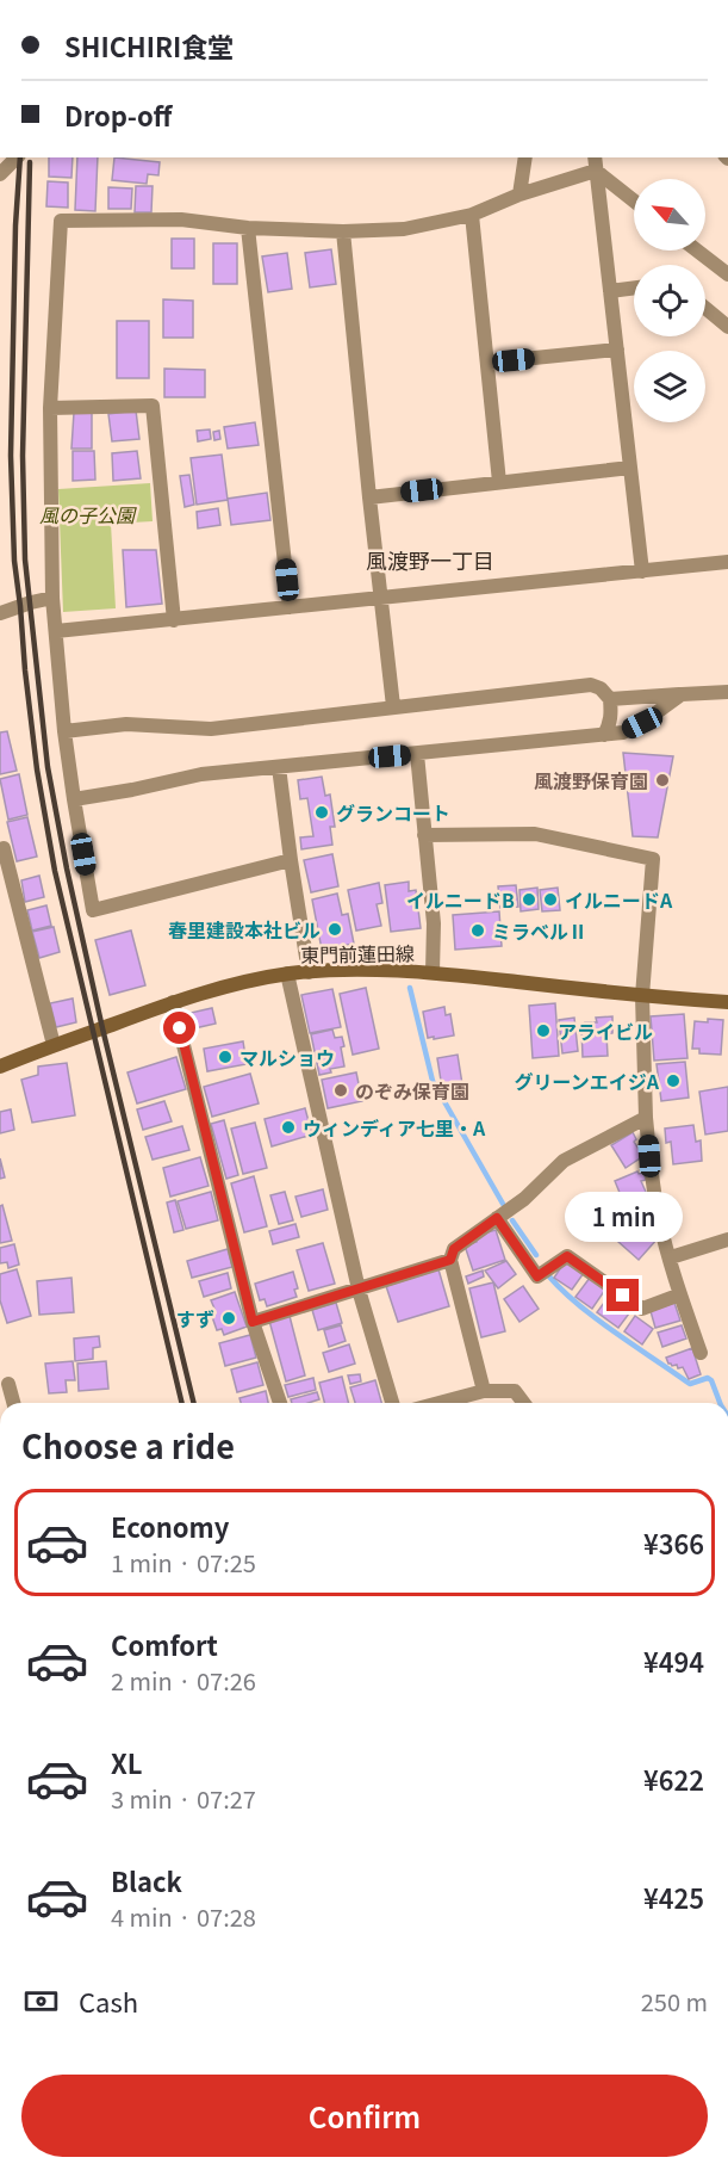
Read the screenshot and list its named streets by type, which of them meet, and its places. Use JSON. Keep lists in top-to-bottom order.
{
  "streets": {
    "main road": ["東門前蓮田線"]
  },
  "districts": ["風渡野一丁目"],
  "parks": ["風の子公園"],
  "places": [
    "風渡野保育園",
    "グランコート",
    "イルニードB",
    "イルニードA",
    "春里建設本社ビル",
    "ミラベルⅡ",
    "アライビル",
    "マルショウ",
    "グリーンエイジA",
    "のぞみ保育園",
    "ウィンディア七里・A",
    "すず"
  ],
  "north": "top left",
  "page": {
    "banner": ["SHICHIRI食堂", "Drop-off"],
    "bubble": "1 min",
    "heading": "Choose a ride",
    "list": [
      {
        "name": "Economy",
        "note": "1 min · 07:25",
        "value": "¥366"
      },
      {
        "name": "Comfort",
        "note": "2 min · 07:26",
        "value": "¥494"
      },
      {
        "name": "XL",
        "note": "3 min · 07:27",
        "value": "¥622"
      },
      {
        "name": "Black",
        "note": "4 min · 07:28",
        "value": "¥425"
      }
    ],
    "pay": ["Cash", "250 m"],
    "buttons": "Confirm"
  }
}
